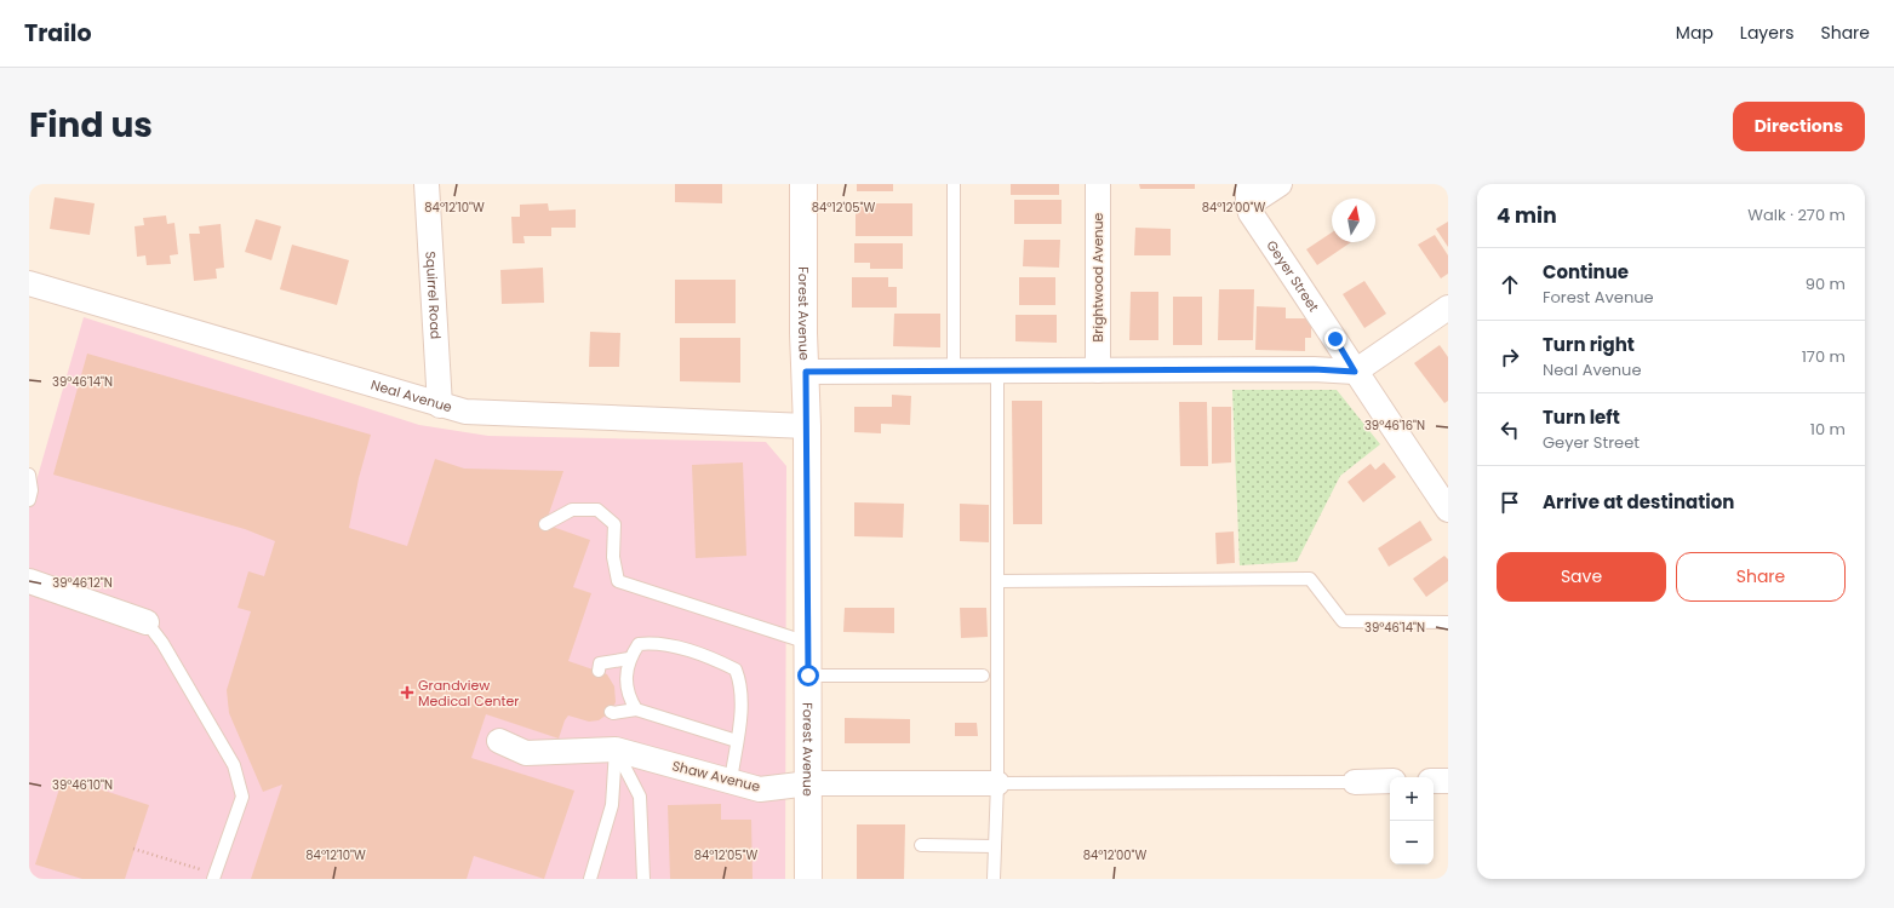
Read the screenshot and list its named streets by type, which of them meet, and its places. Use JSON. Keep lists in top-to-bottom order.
{
  "streets": {
    "street": [
      "Geyer Street",
      "Brightwood Avenue",
      "Squirrel Road",
      "Forest Avenue",
      "Neal Avenue",
      "Shaw Avenue"
    ]
  },
  "crossings": [
    ["Squirrel Road", "Neal Avenue"],
    ["Forest Avenue", "Neal Avenue"],
    ["Forest Avenue", "Shaw Avenue"]
  ],
  "places": {
    "health": ["Grandview Medical Center"]
  },
  "north": "top",
  "page": {
    "header": "Trailo",
    "nav": ["Map", "Layers", "Share"],
    "title": "Find us",
    "buttons": [
      "Directions",
      ["Save", "Share"]
    ],
    "heading": ["4 min", "Walk · 270 m"],
    "list": [
      ["Continue", "Forest Avenue", "90 m"],
      ["Turn right", "Neal Avenue", "170 m"],
      ["Turn left", "Geyer Street", "10 m"],
      "Arrive at destination"
    ],
    "map_buttons": ["+", "−"]
  },
  "coordinates": [
    "84°12'10\"W",
    "84°12'05\"W",
    "84°12'00\"W",
    "39°46'14\"N",
    "39°46'16\"N",
    "39°46'12\"N",
    "39°46'10\"N"
  ]
}
